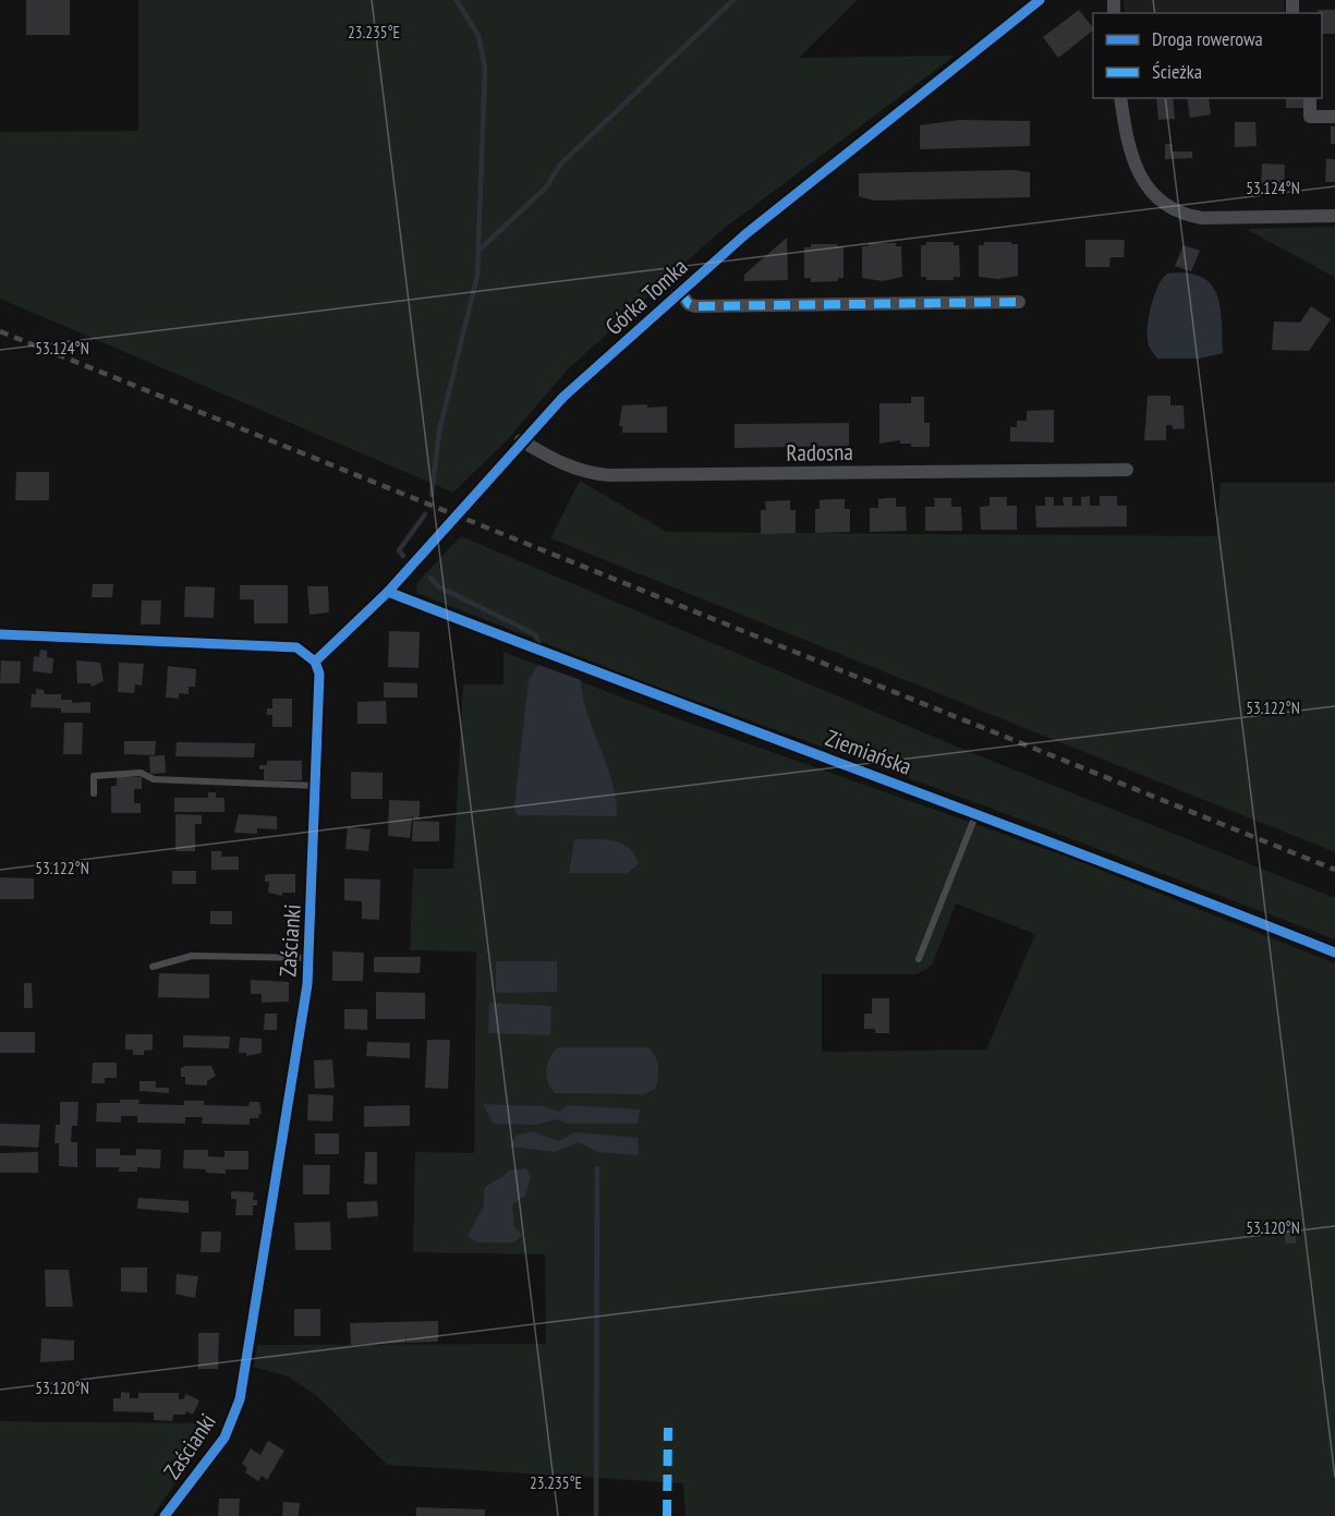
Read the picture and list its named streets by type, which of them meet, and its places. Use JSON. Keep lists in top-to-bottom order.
{
  "streets": {
    "street": [
      "Górka Tomka",
      "Radosna",
      "Ziemiańska",
      "Zaścianki"
    ]
  },
  "crossings": [
    ["Górka Tomka", "Radosna"],
    ["Górka Tomka", "Ziemiańska"],
    ["Górka Tomka", "Zaścianki"]
  ],
  "legend": ["Droga rowerowa", "Ścieżka"],
  "coordinates": [
    "23.235°E",
    "53.124°N",
    "53.122°N",
    "53.120°N"
  ]
}
